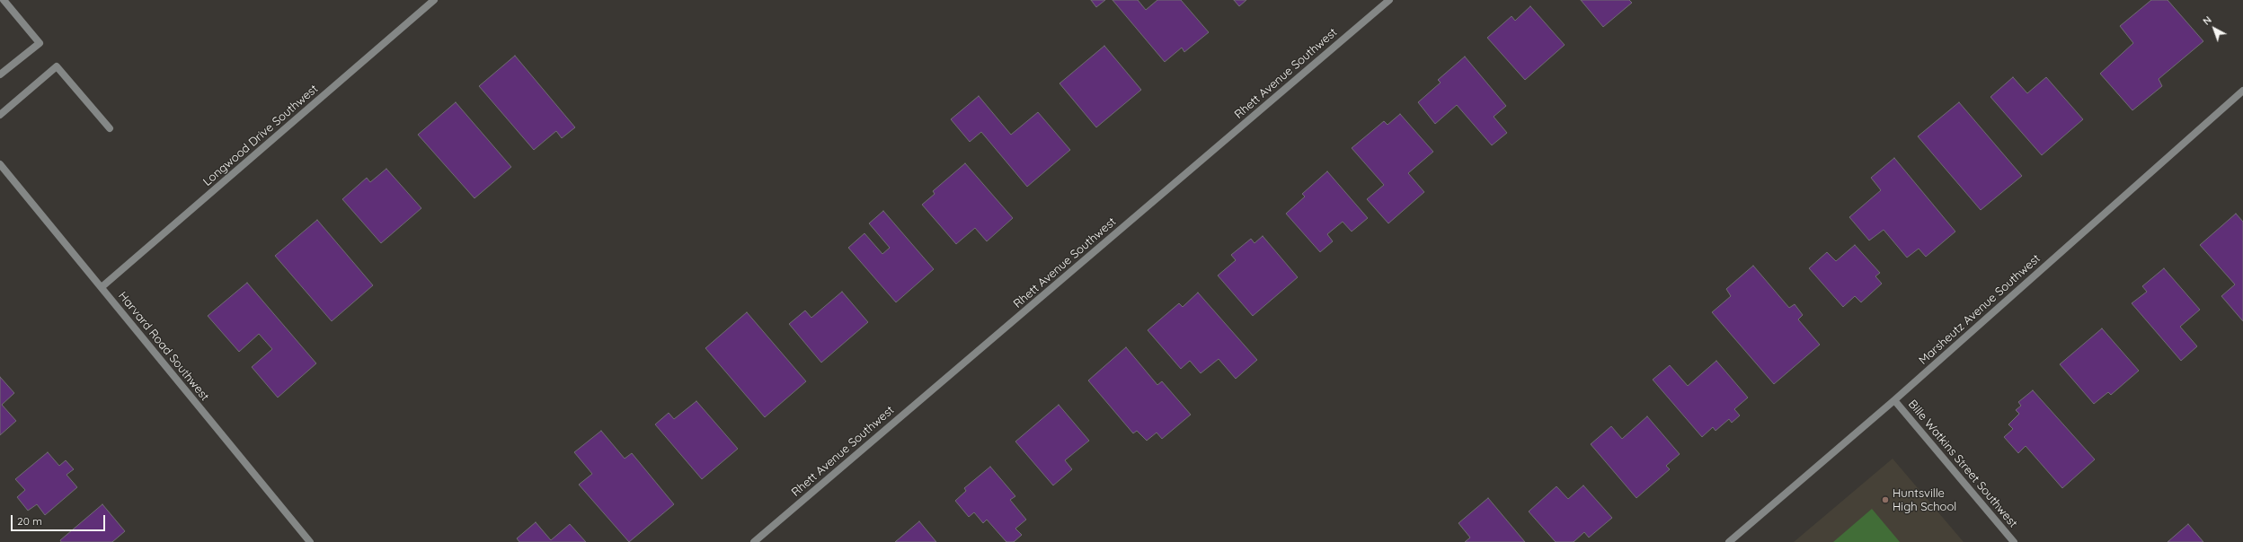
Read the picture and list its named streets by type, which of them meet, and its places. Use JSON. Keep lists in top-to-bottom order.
{
  "streets": {
    "street": [
      "Rhett Avenue Southwest",
      "Longwood Drive Southwest",
      "Marsheutz Avenue Southwest",
      "Harvard Road Southwest",
      "Bille Watkins Street Southwest"
    ]
  },
  "crossings": [
    ["Longwood Drive Southwest", "Harvard Road Southwest"],
    ["Marsheutz Avenue Southwest", "Bille Watkins Street Southwest"]
  ],
  "places": ["Huntsville High School"],
  "scale_bar": "20 m",
  "north": "top left"
}
